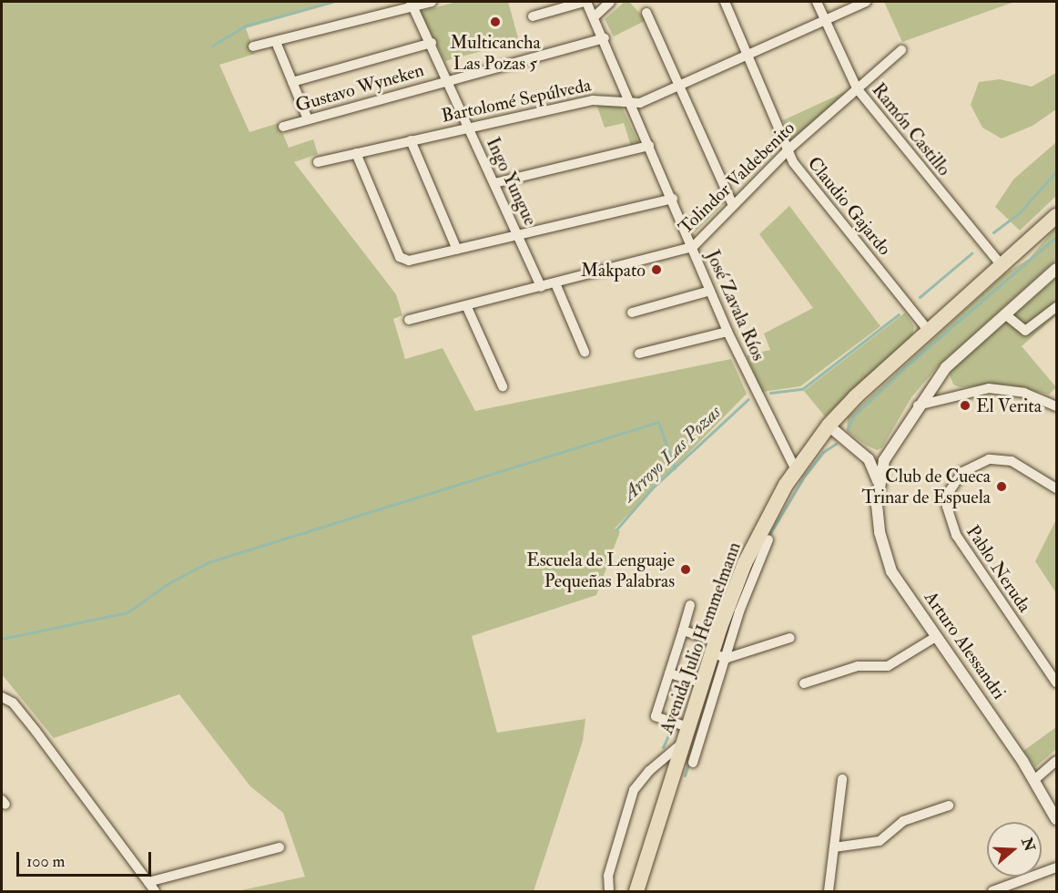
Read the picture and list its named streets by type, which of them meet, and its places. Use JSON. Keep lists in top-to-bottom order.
{
  "streets": {
    "highway": ["Avenida Julio Hemmelmann"],
    "street": [
      "Gustavo Wyneken",
      "Bartolomé Sepúlveda",
      "Ramón Castillo",
      "Tolindor Valdebenito",
      "Ingo Yungue",
      "Claudio Gajardo",
      "José Zavala Ríos",
      "Pablo Neruda",
      "Arturo Alessandri"
    ]
  },
  "crossings": [
    ["Gustavo Wyneken", "Ingo Yungue"],
    ["Gustavo Wyneken", "José Zavala Ríos"],
    ["Bartolomé Sepúlveda", "Ingo Yungue"],
    ["Bartolomé Sepúlveda", "José Zavala Ríos"],
    ["Ramón Castillo", "Tolindor Valdebenito"],
    ["Ramón Castillo", "Avenida Julio Hemmelmann"],
    ["Tolindor Valdebenito", "Ingo Yungue"],
    ["Tolindor Valdebenito", "Claudio Gajardo"],
    ["Tolindor Valdebenito", "José Zavala Ríos"],
    ["Claudio Gajardo", "Avenida Julio Hemmelmann"],
    ["José Zavala Ríos", "Avenida Julio Hemmelmann"],
    ["Avenida Julio Hemmelmann", "Arturo Alessandri"]
  ],
  "water": ["Arroyo Las Pozas"],
  "places": [
    "Multicancha Las Pozas 5",
    "Makpato",
    "El Verita",
    "Club de Cueca Trinar de Espuela",
    "Escuela de Lenguaje Pequeñas Palabras"
  ],
  "scale_bar": "100 m",
  "north": "right"
}
